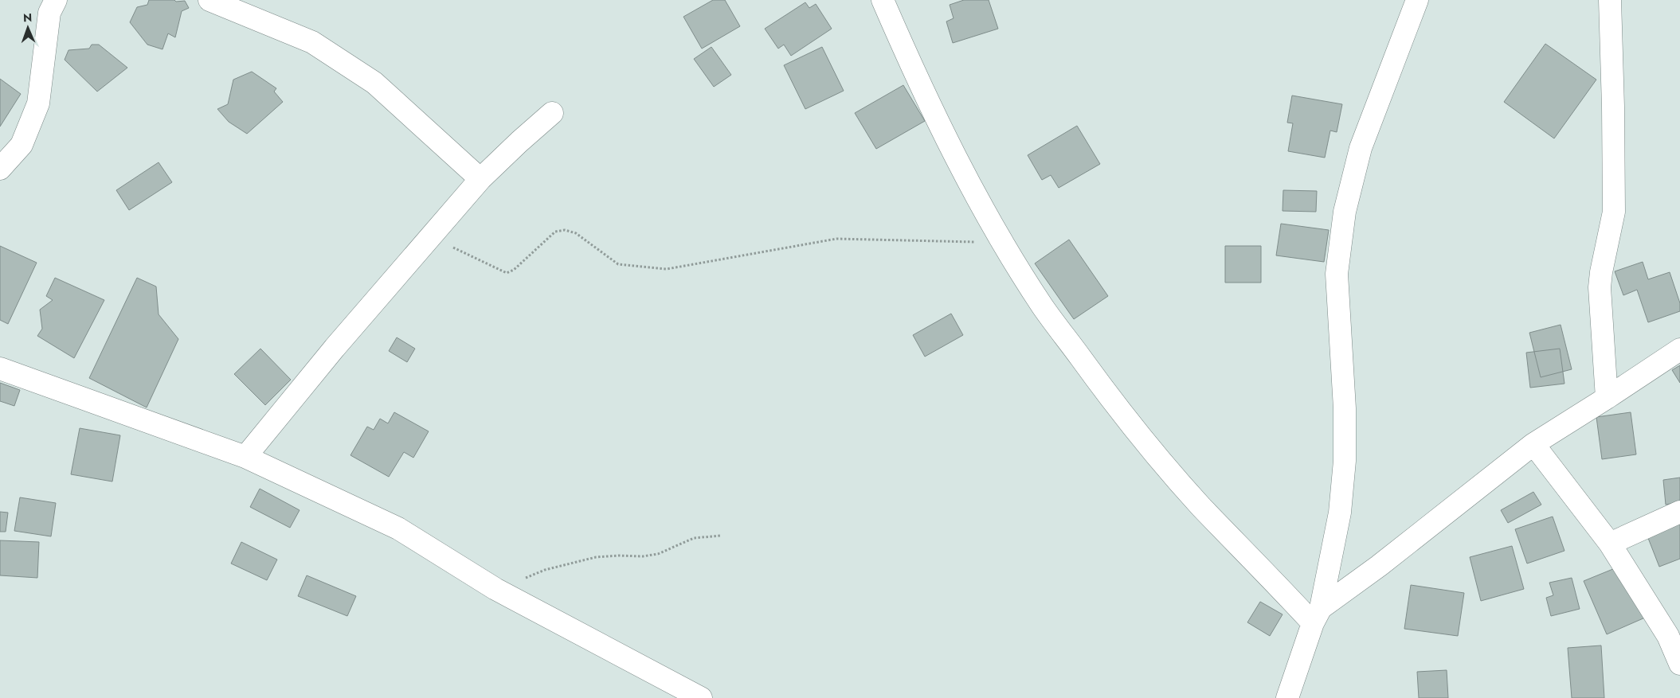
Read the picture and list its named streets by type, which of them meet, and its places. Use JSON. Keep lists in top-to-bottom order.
{
  "north": "top"
}
